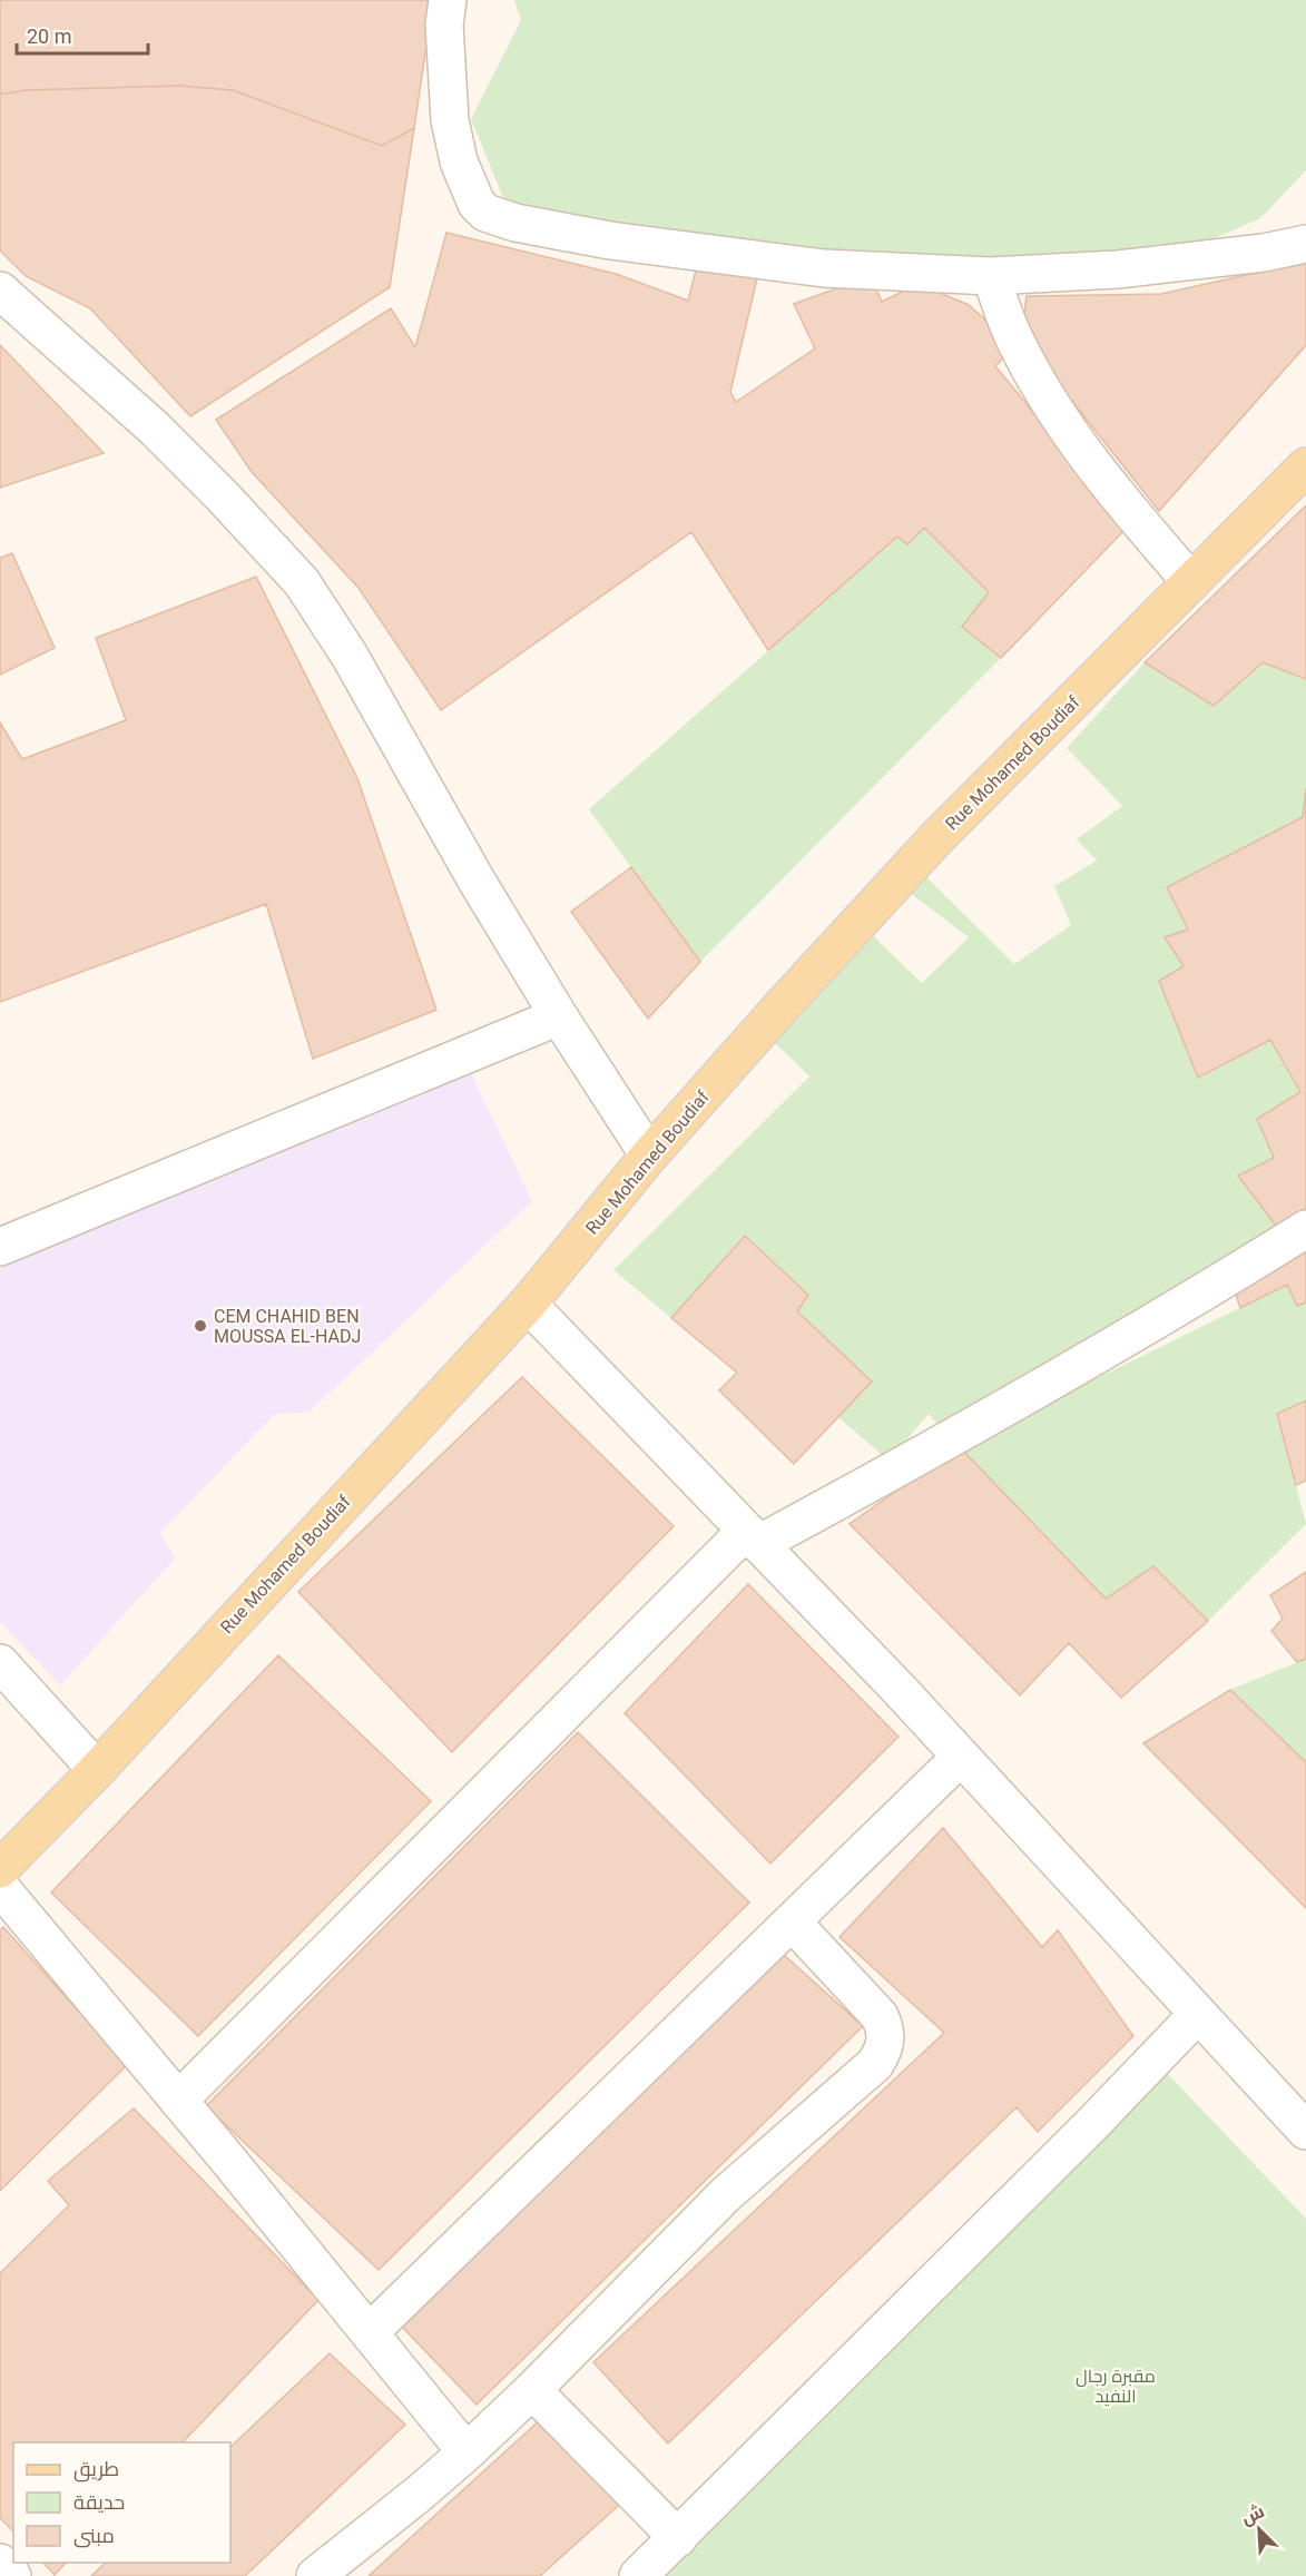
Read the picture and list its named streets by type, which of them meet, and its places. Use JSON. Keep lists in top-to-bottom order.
{
  "streets": {
    "main road": ["Rue Mohamed Boudiaf"]
  },
  "parks": ["مقبرة رجال النفيد"],
  "places": ["CEM CHAHID BEN MOUSSA EL-HADJ"],
  "legend": ["طريق", "حديقة", "مبنى"],
  "scale_bar": "20 m",
  "north": "top left"
}
